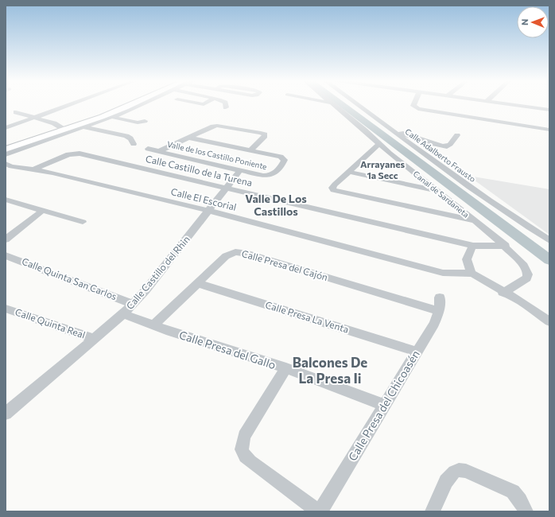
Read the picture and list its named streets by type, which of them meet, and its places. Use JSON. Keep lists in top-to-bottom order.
{
  "streets": {
    "street": [
      "Valle de los Castillo Poniente",
      "Calle Adalberto Frausto",
      "Calle Castillo de la Turena",
      "Canal de Sardaneta",
      "Calle El Escorial",
      "Calle Presa del Cajón",
      "Calle Castillo del Rhin",
      "Calle Quinta San Carlos",
      "Calle Presa La Venta",
      "Calle Quinta Real",
      "Calle Presa del Gallo",
      "Calle Presa del Chicoasén"
    ]
  },
  "crossings": [
    ["Valle de los Castillo Poniente", "Calle Castillo del Rhin"],
    ["Calle Castillo de la Turena", "Calle El Escorial"],
    ["Calle Castillo de la Turena", "Calle Castillo del Rhin"],
    ["Calle El Escorial", "Calle Castillo del Rhin"],
    ["Calle Presa del Cajón", "Calle Presa La Venta"],
    ["Calle Presa del Cajón", "Calle Presa del Gallo"],
    ["Calle Presa del Cajón", "Calle Presa del Chicoasén"],
    ["Calle Castillo del Rhin", "Calle Quinta San Carlos"],
    ["Calle Castillo del Rhin", "Calle Quinta Real"],
    ["Calle Castillo del Rhin", "Calle Presa del Gallo"],
    ["Calle Presa La Venta", "Calle Presa del Chicoasén"],
    ["Calle Presa del Gallo", "Calle Presa del Chicoasén"]
  ],
  "districts": ["Arrayanes 1a Secc", "Valle De Los Castillos", "Balcones De La Presa Ii"],
  "north": "left"
}
